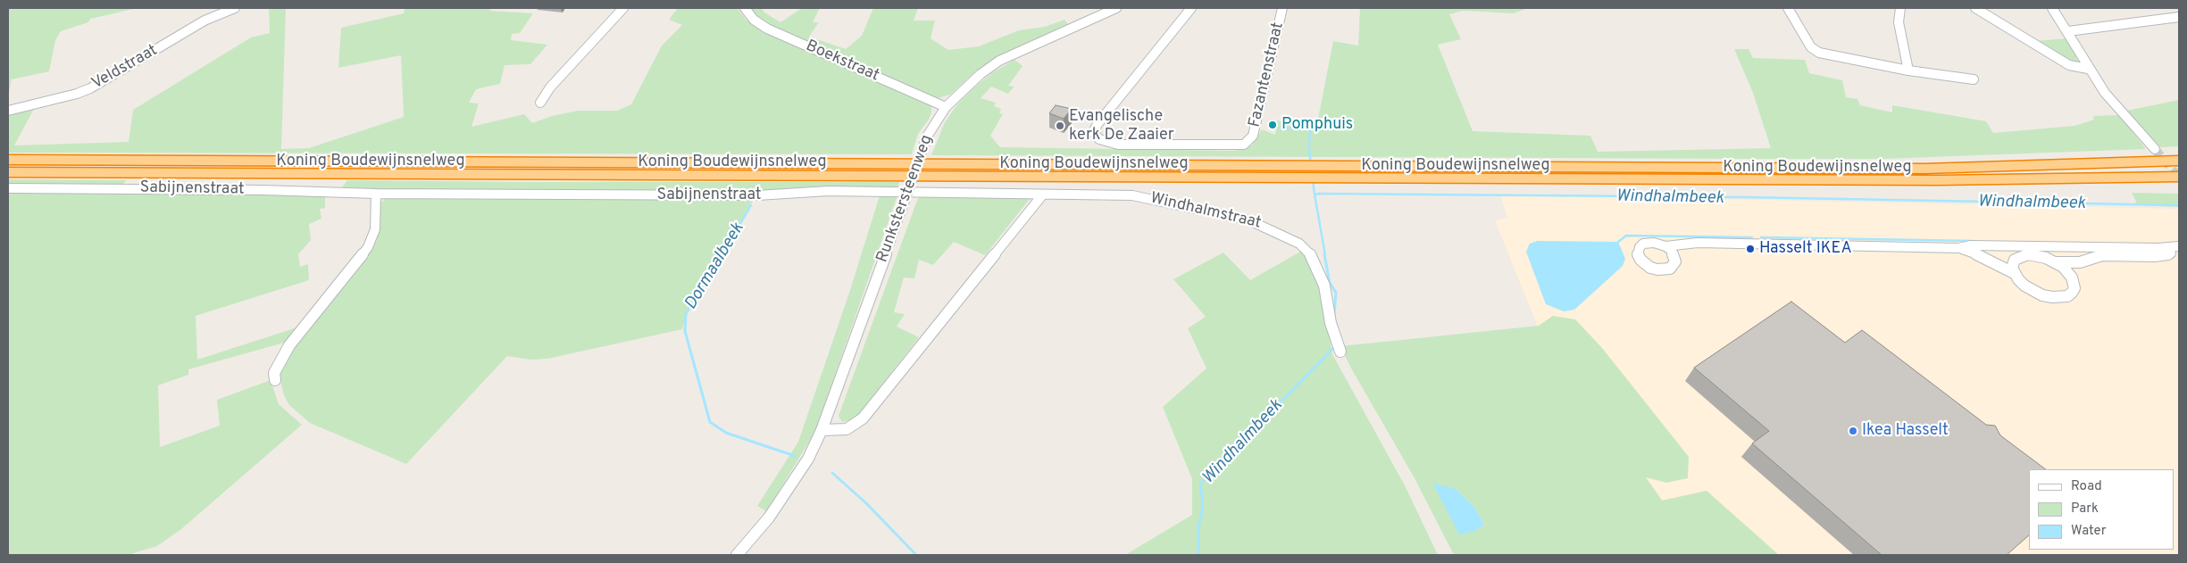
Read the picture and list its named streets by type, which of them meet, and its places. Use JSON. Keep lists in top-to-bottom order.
{
  "streets": {
    "highway": ["Koning Boudewijnsnelweg"],
    "street": [
      "Boekstraat",
      "Veldstraat",
      "Fazantenstraat",
      "Sabijnenstraat",
      "Runkstersteenweg",
      "Windhalmstraat"
    ]
  },
  "crossings": [
    ["Boekstraat", "Runkstersteenweg"],
    ["Sabijnenstraat", "Windhalmstraat"]
  ],
  "water": ["Windhalmbeek", "Dormaalbeek"],
  "places": [
    "Pomphuis",
    "Evangelische kerk De Zaaier",
    "Hasselt IKEA",
    "Ikea Hasselt"
  ],
  "legend": ["Road", "Park", "Water"]
}
